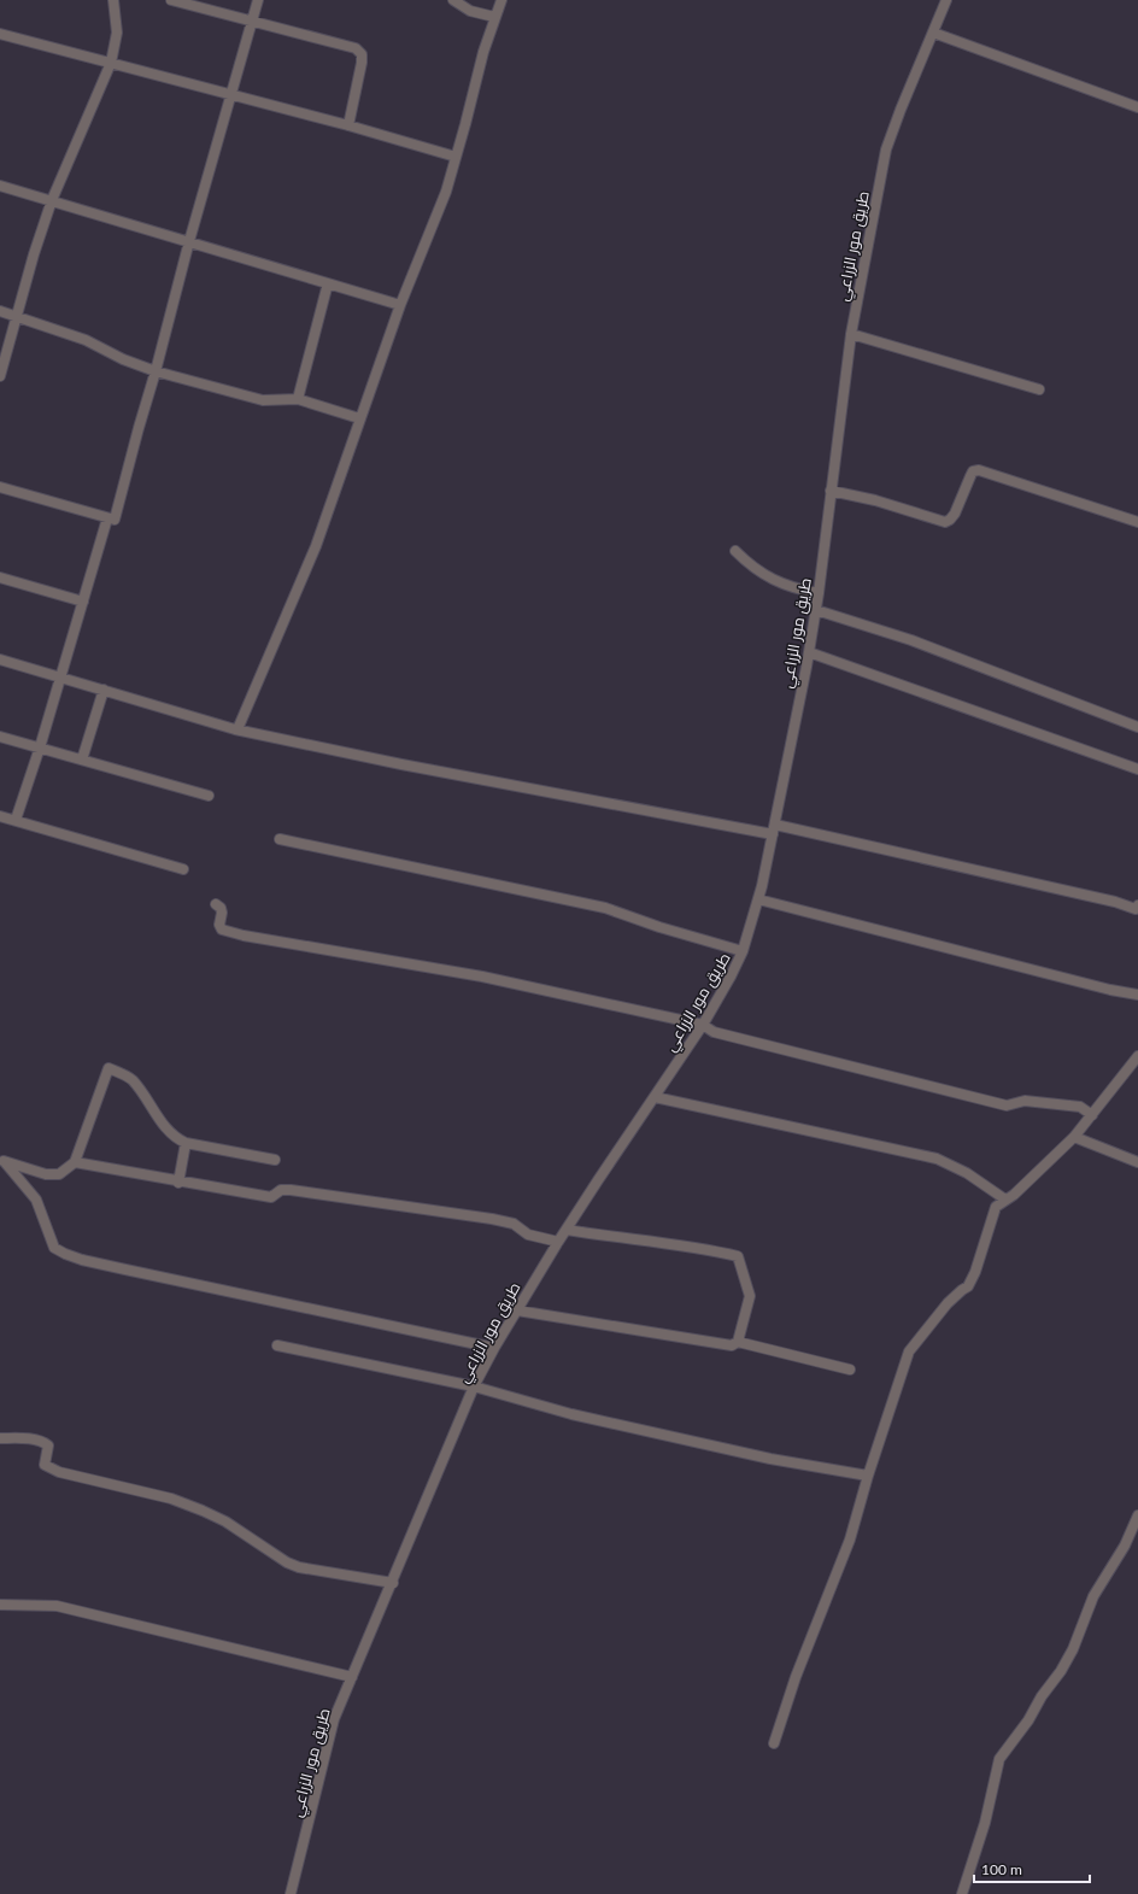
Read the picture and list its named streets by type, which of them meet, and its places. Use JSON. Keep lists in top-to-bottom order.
{
  "streets": {
    "street": ["طريق مور الزراعي"]
  },
  "scale_bar": "100 m"
}
